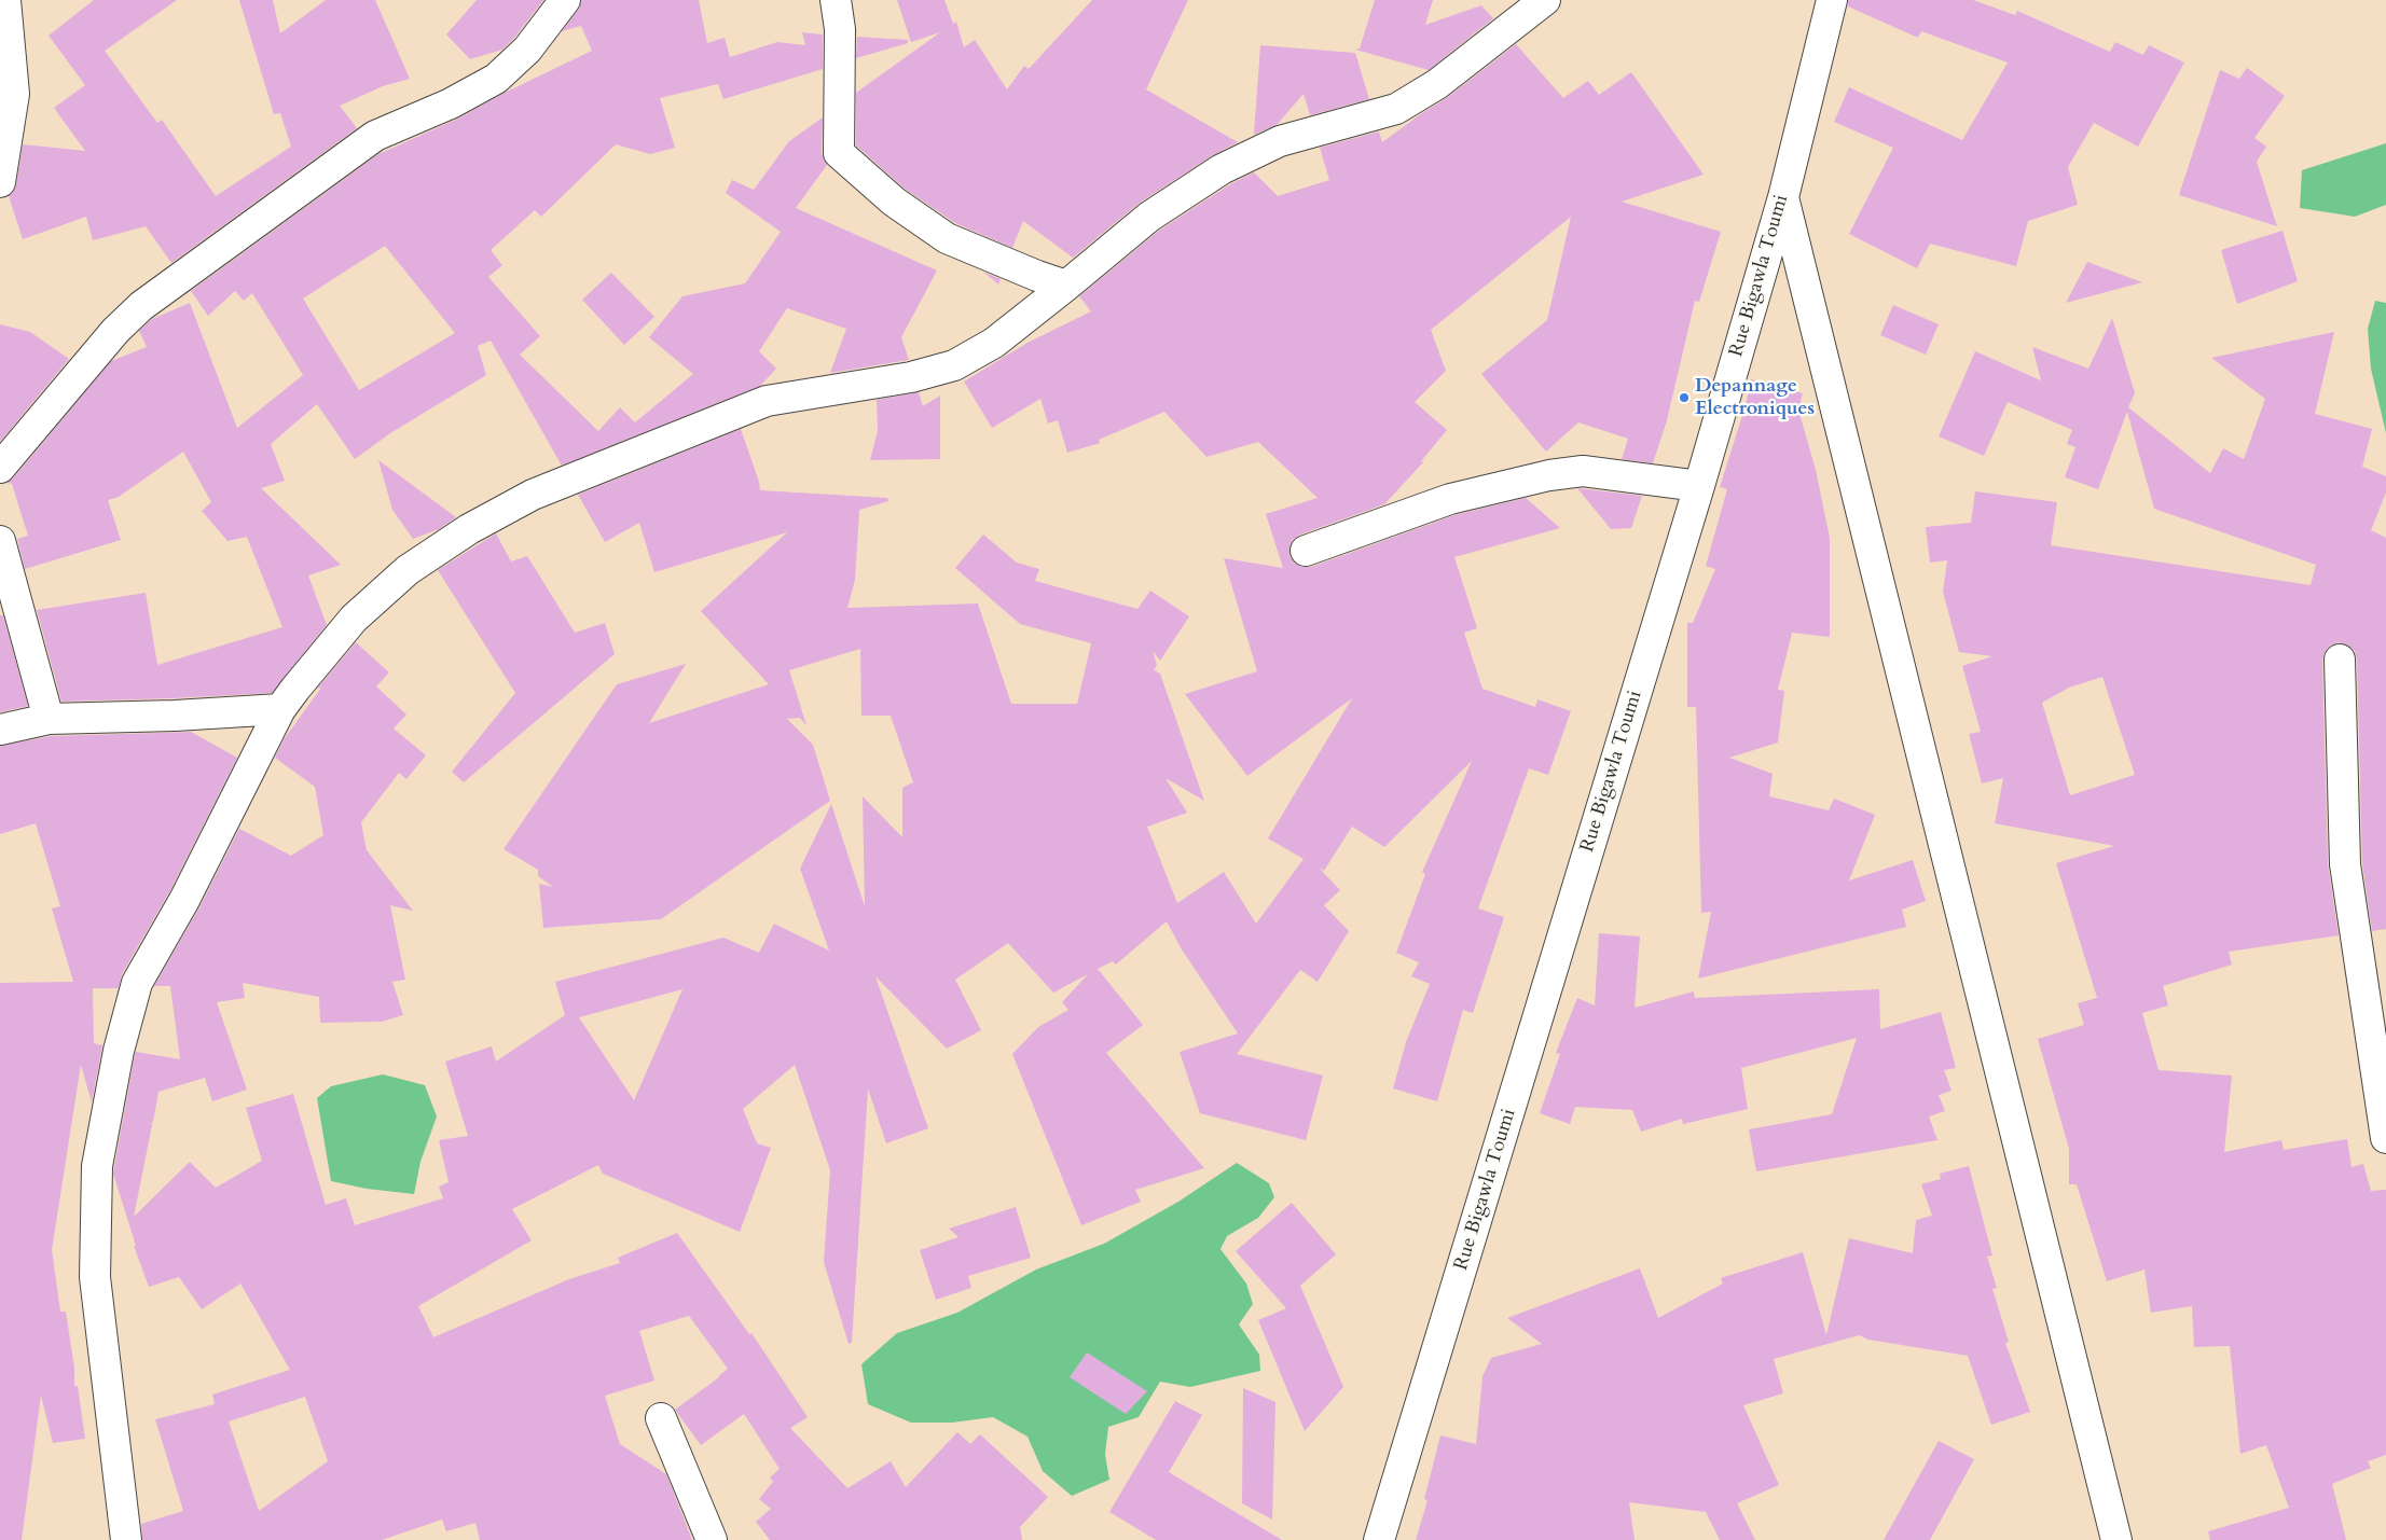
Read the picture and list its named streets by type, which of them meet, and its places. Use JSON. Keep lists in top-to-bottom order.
{
  "streets": {
    "street": ["Rue Bigawla Toumi"]
  },
  "places": ["Depannage Electroniques"]
}
